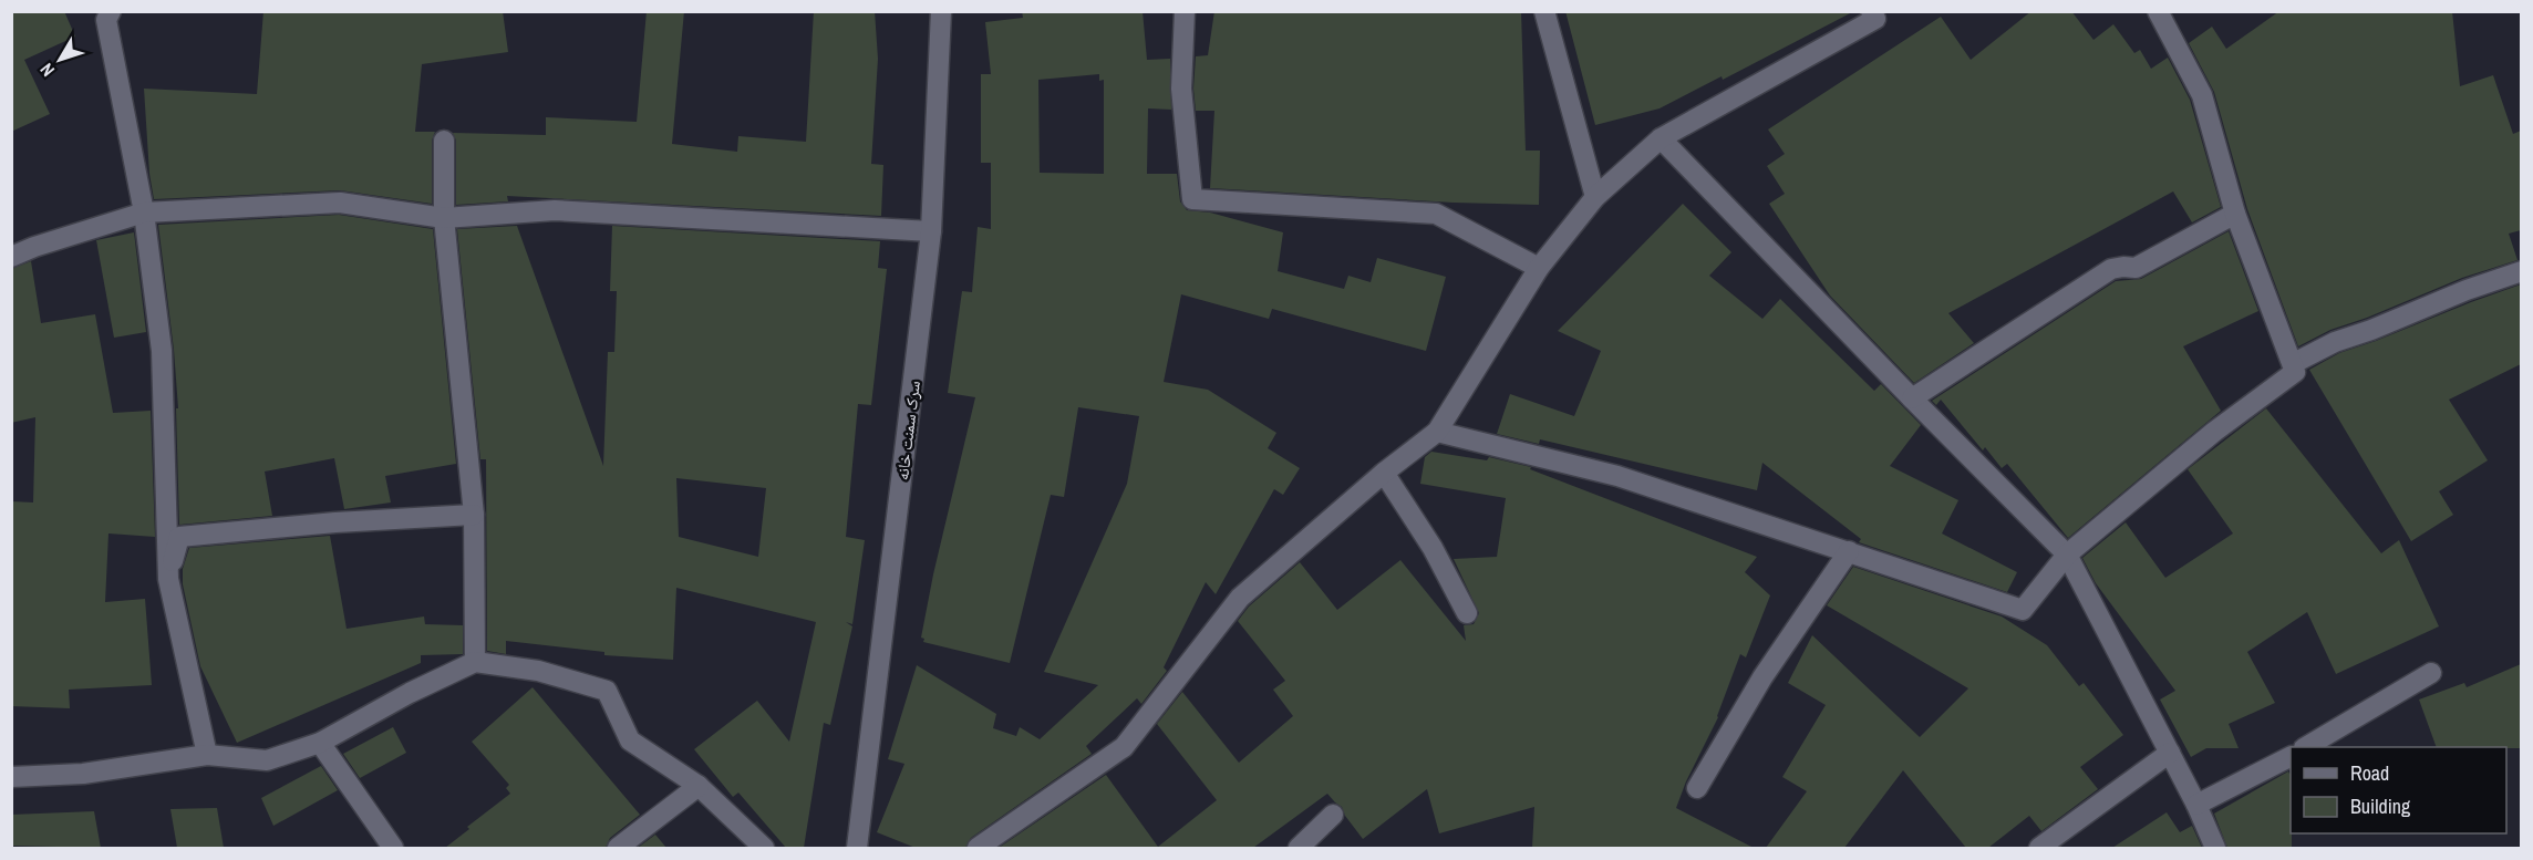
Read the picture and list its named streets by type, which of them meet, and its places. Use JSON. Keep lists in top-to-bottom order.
{
  "streets": {
    "street": ["سرک سمنت خانه"]
  },
  "legend": ["Road", "Building"],
  "north": "bottom left"
}
